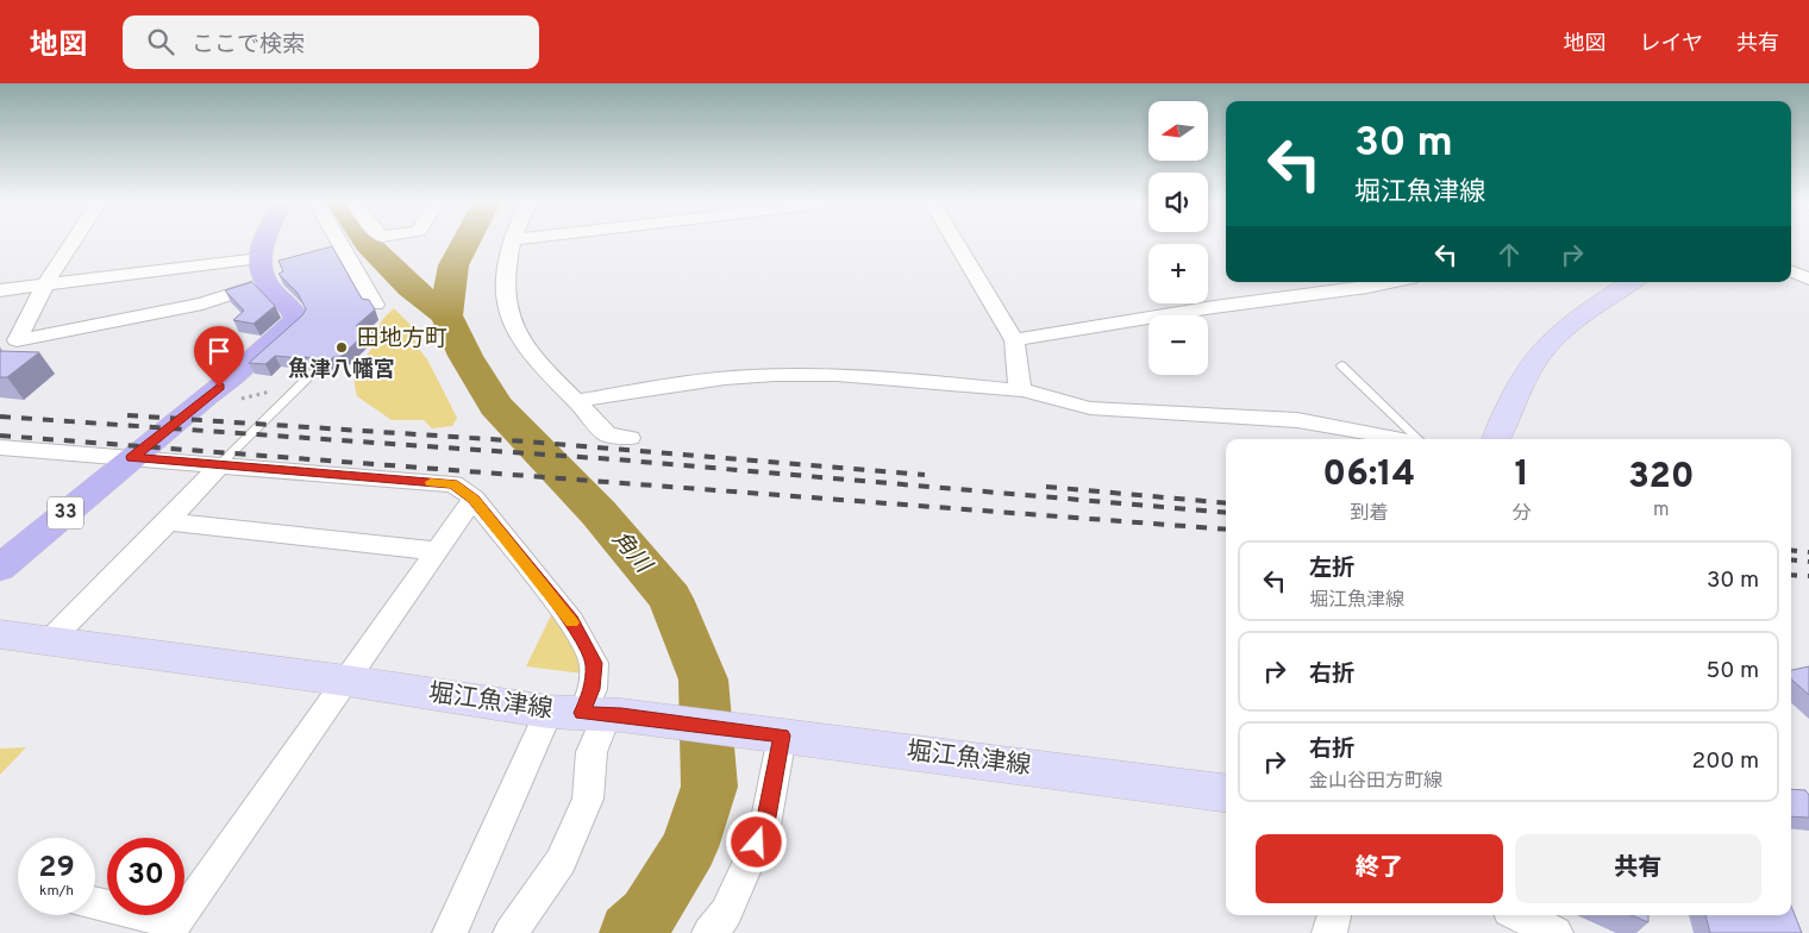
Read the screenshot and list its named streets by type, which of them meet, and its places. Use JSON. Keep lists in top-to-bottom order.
{
  "streets": {
    "main road": ["33", "堀江魚津線"]
  },
  "districts": ["田地方町"],
  "water": ["角川"],
  "places": ["魚津八幡宮"],
  "north": "left",
  "page": {
    "header": "地図",
    "search": "ここで検索",
    "nav": ["地図", "レイヤ", "共有"],
    "map_buttons": ["+", "−"],
    "turn": ["30 m", "堀江魚津線"],
    "eta": [
      "06:14",
      "到着",
      "1",
      "分",
      "320",
      "m"
    ],
    "list": [
      {
        "name": "左折",
        "note": "堀江魚津線",
        "value": "30 m"
      },
      {
        "name": "右折",
        "value": "50 m"
      },
      {
        "name": "右折",
        "note": "金山谷田方町線",
        "value": "200 m"
      }
    ],
    "buttons": ["終了", "共有"],
    "speed": "29 km/h",
    "limit": "30"
  }
}
